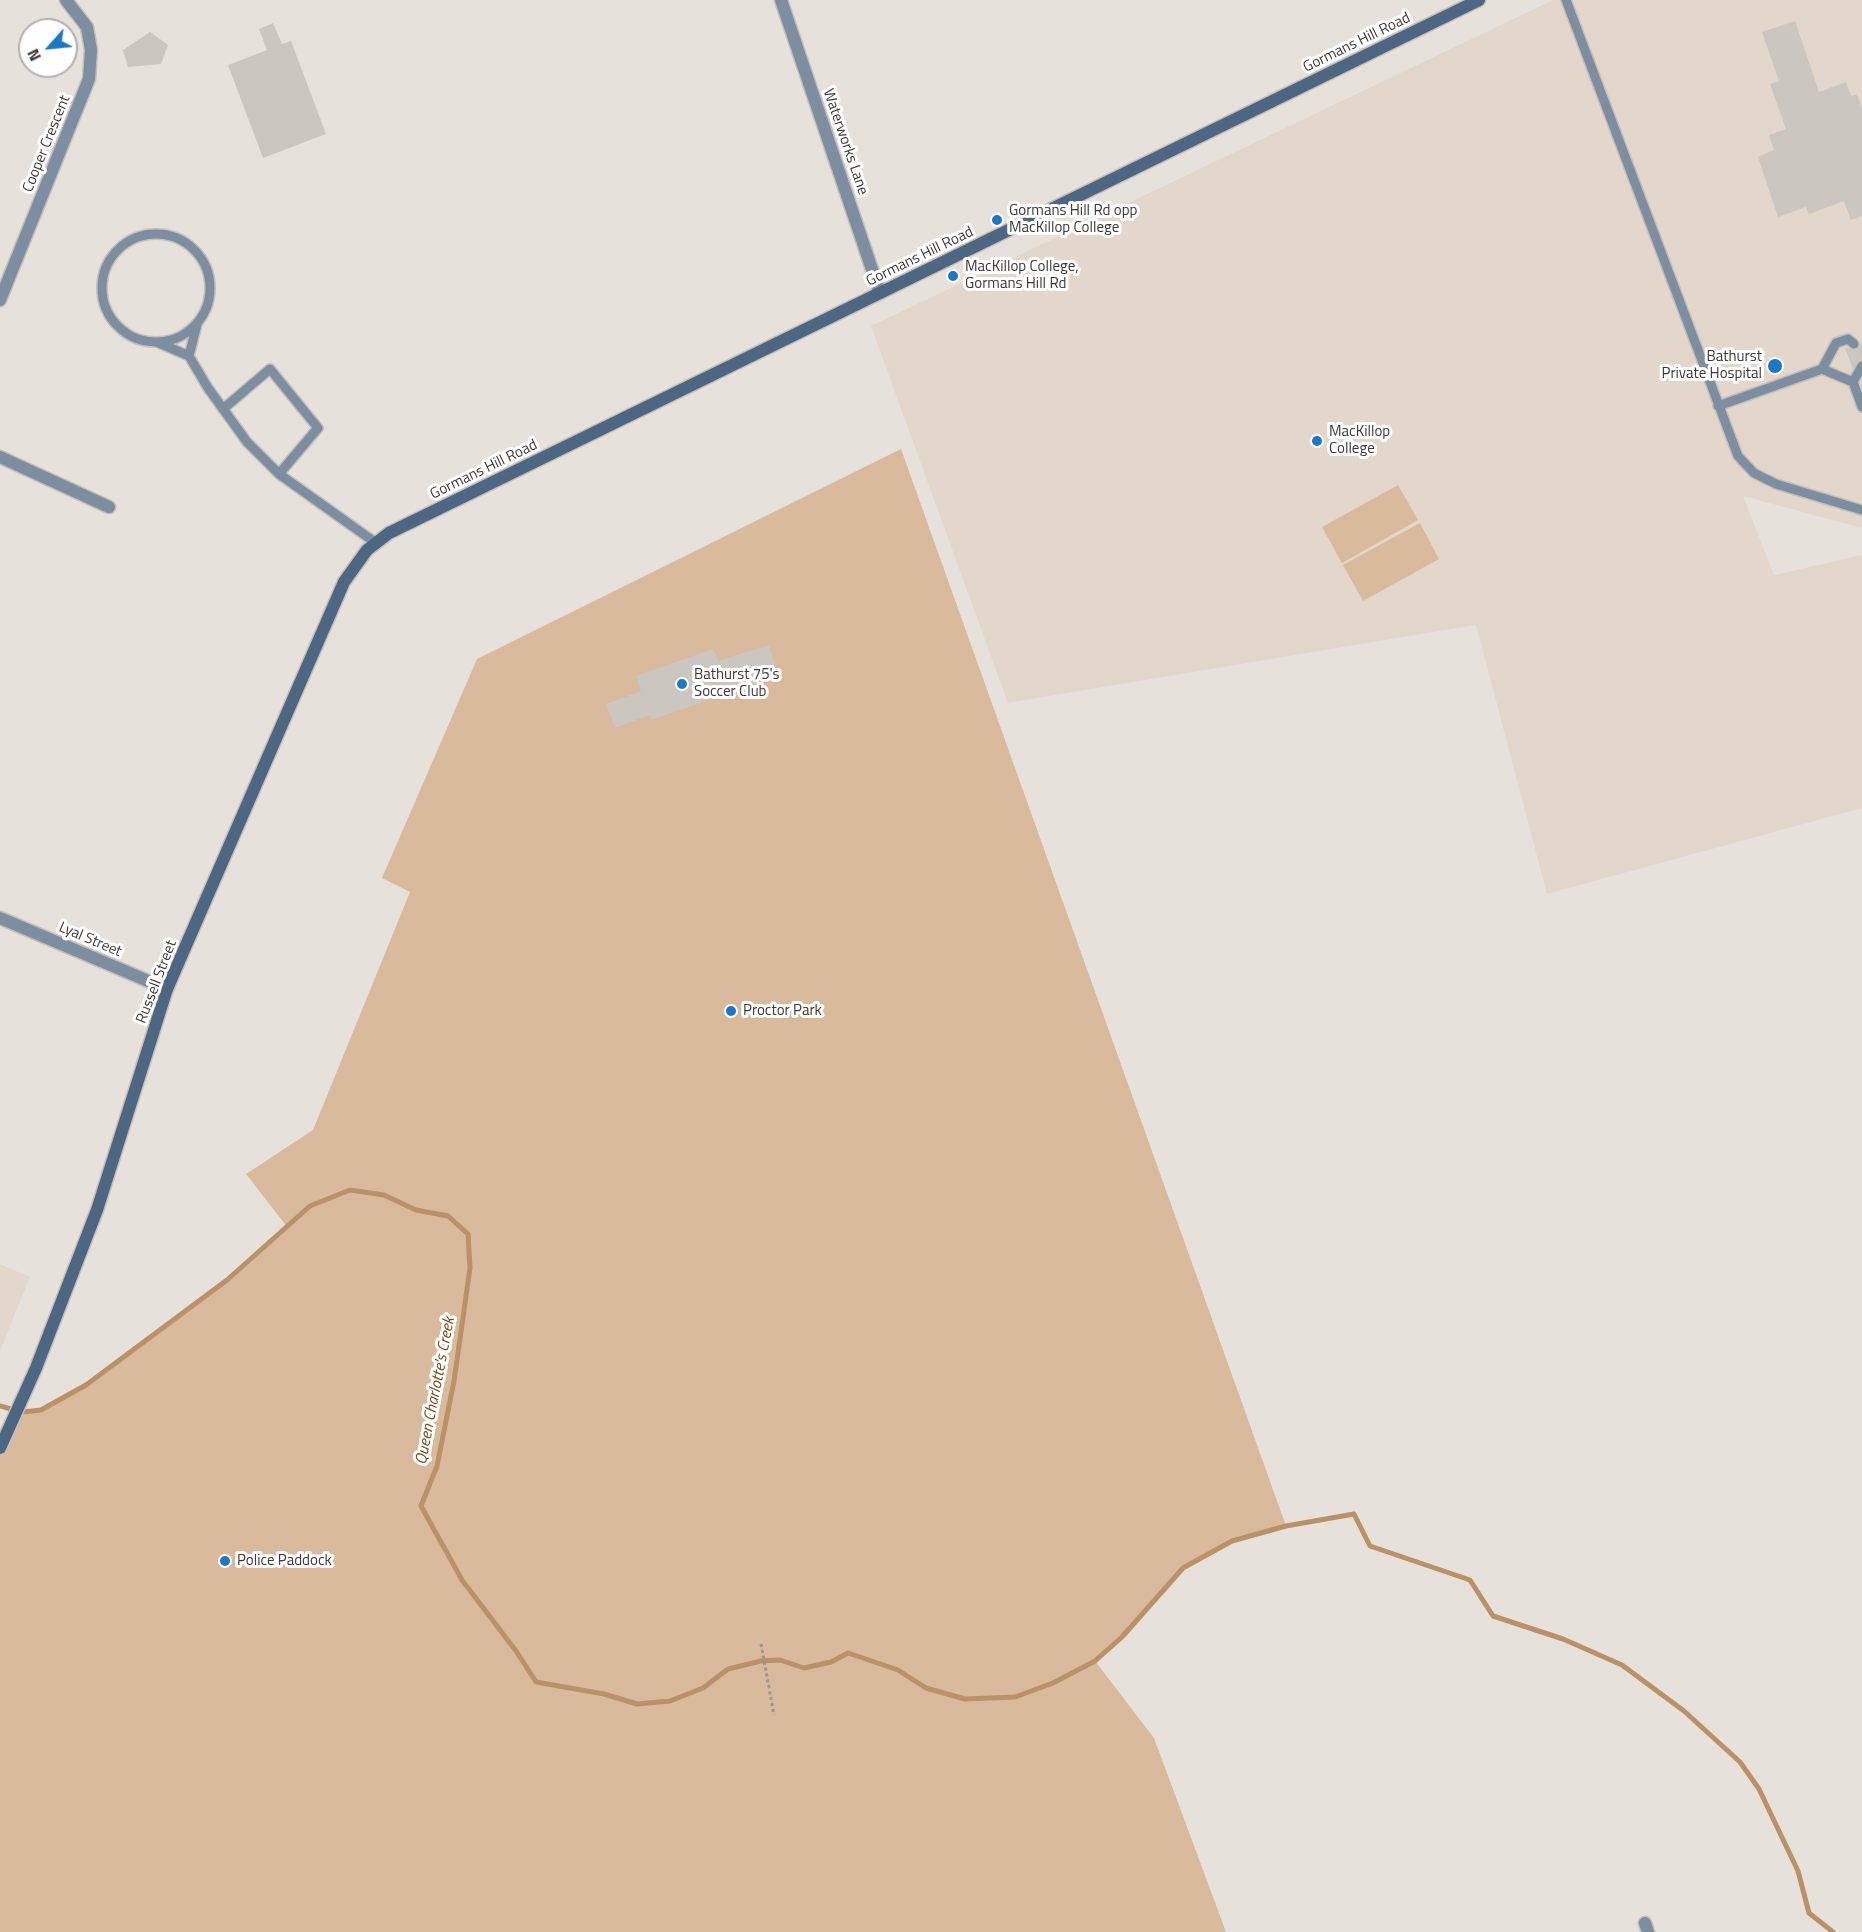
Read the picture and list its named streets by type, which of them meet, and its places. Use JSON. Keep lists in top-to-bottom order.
{
  "streets": {
    "street": [
      "Gormans Hill Road",
      "Waterworks Lane",
      "Cooper Crescent",
      "Lyal Street",
      "Russell Street"
    ]
  },
  "crossings": [
    ["Gormans Hill Road", "Waterworks Lane"],
    ["Gormans Hill Road", "Russell Street"],
    ["Lyal Street", "Russell Street"]
  ],
  "water": ["Queen Charlotte's Creek"],
  "places": [
    "Gormans Hill Rd opp MacKillop College",
    "MacKillop College, Gormans Hill Rd",
    "Bathurst Private Hospital",
    "MacKillop College",
    "Bathurst 75's Soccer Club",
    "Proctor Park",
    "Police Paddock"
  ],
  "north": "bottom left"
}
